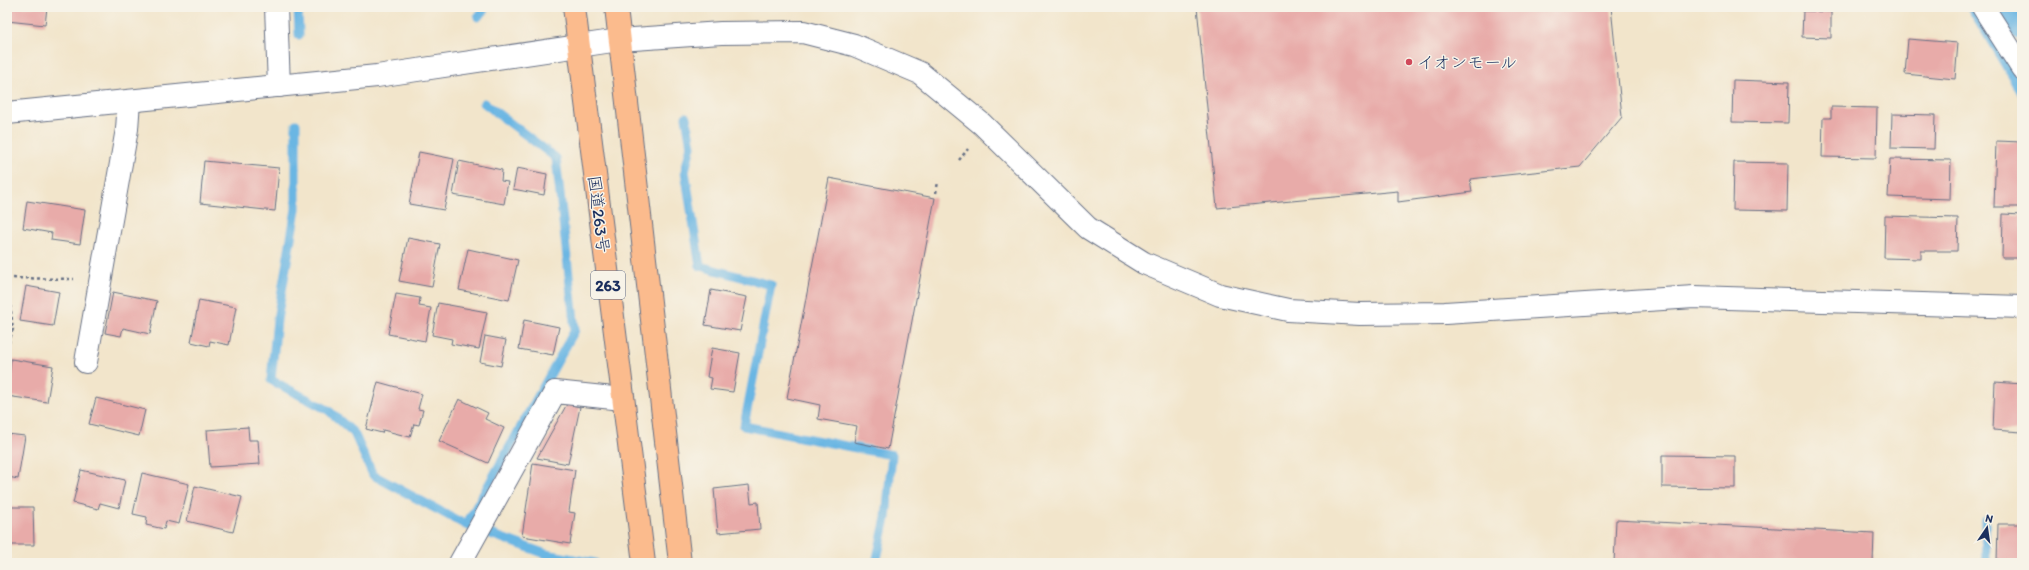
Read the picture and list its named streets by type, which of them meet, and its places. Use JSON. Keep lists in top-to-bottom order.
{
  "streets": {
    "highway": ["国道263号", "263"]
  },
  "places": ["イオンモール"],
  "north": "top"
}
